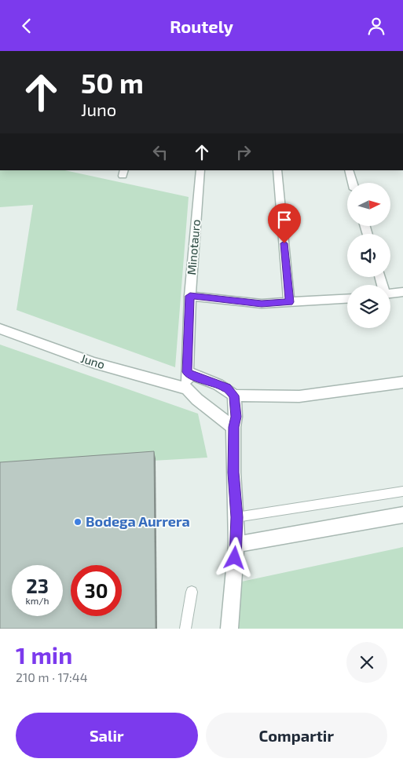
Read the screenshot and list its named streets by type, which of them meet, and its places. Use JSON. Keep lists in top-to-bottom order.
{
  "streets": {
    "street": ["Minotauro", "Juno"]
  },
  "places": ["Bodega Aurrera"],
  "north": "right",
  "page": {
    "header": "Routely",
    "turn": ["50 m", "Juno"],
    "speed": "23 km/h",
    "limit": "30",
    "heading": ["1 min", "210 m · 17:44"],
    "buttons": ["Salir", "Compartir"]
  }
}
